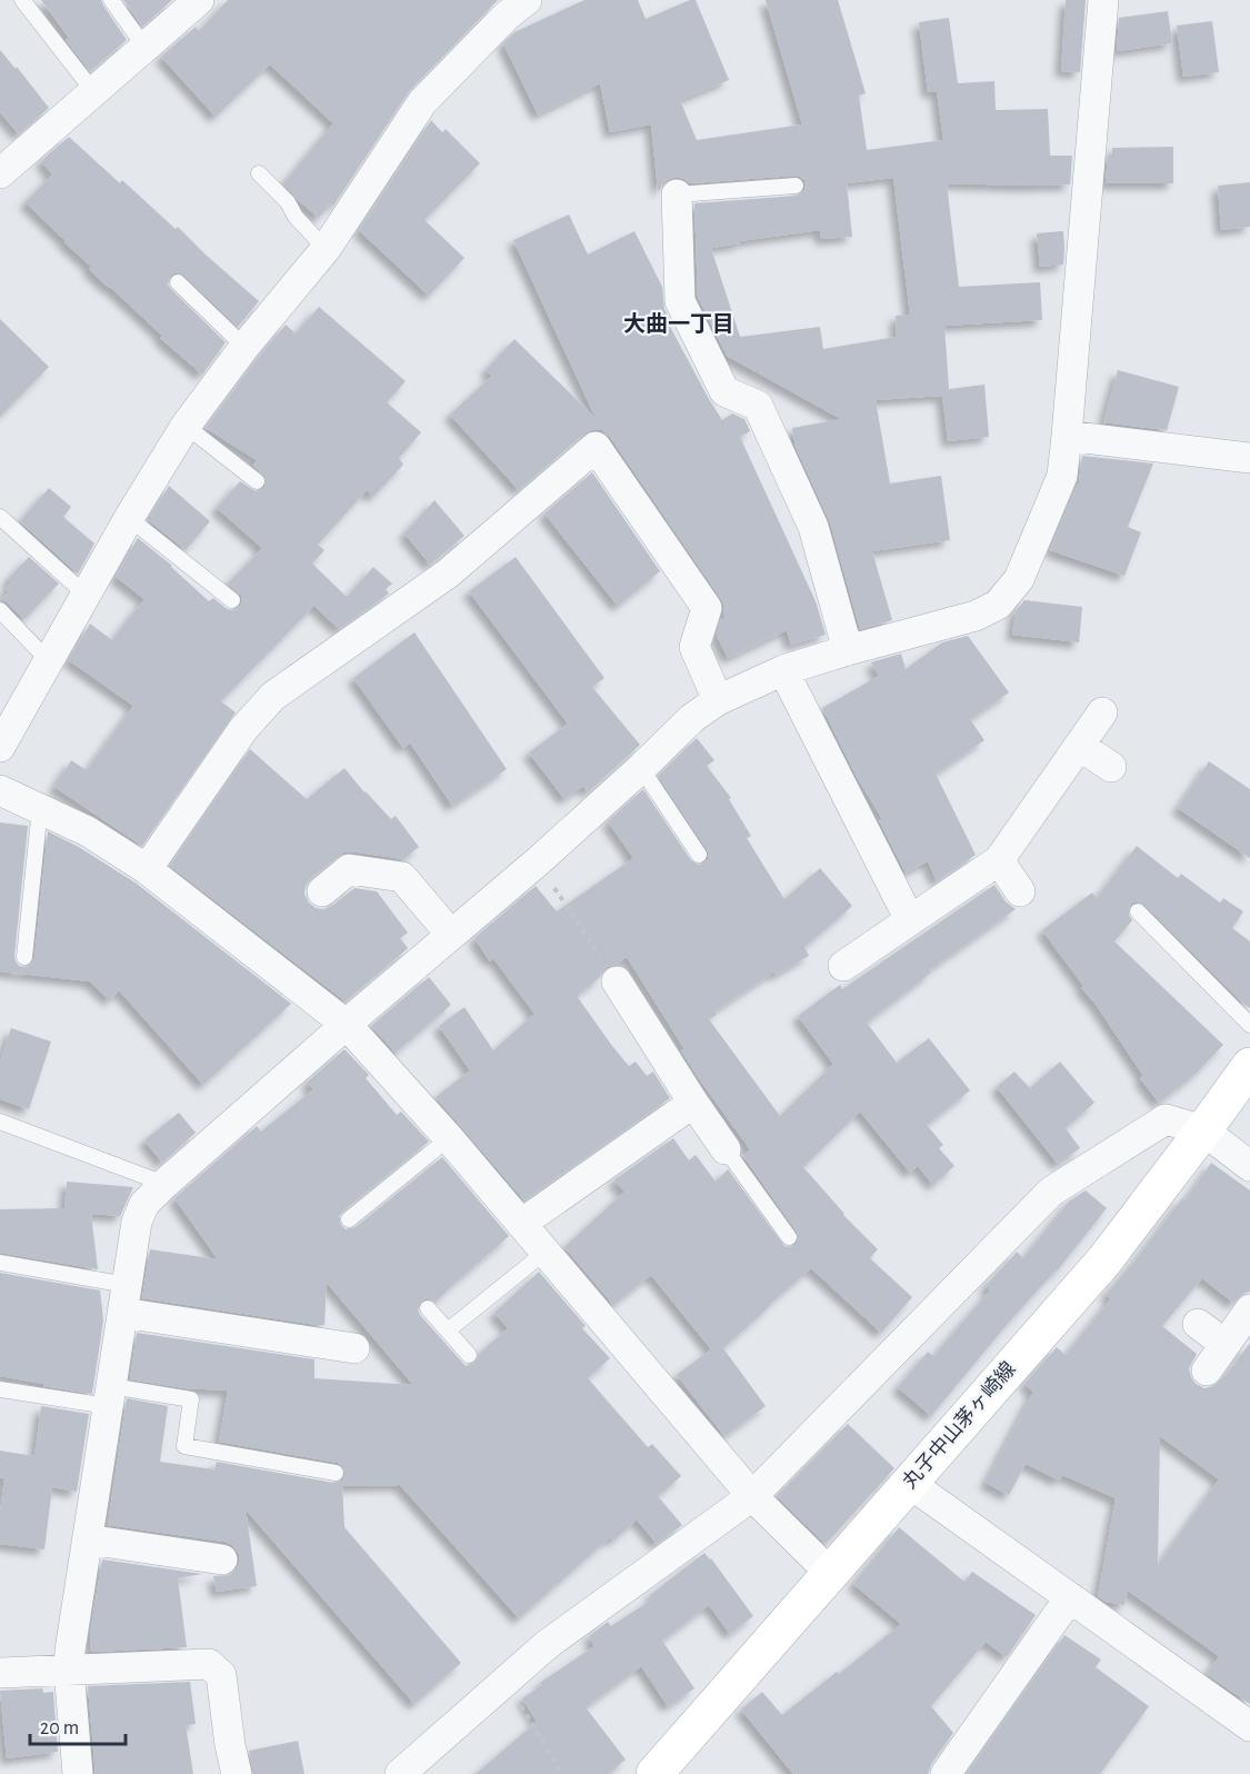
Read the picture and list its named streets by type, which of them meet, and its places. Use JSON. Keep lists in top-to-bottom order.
{
  "streets": {
    "main road": ["丸子中山茅ヶ崎線"]
  },
  "districts": ["大曲一丁目"],
  "scale_bar": "20 m"
}
